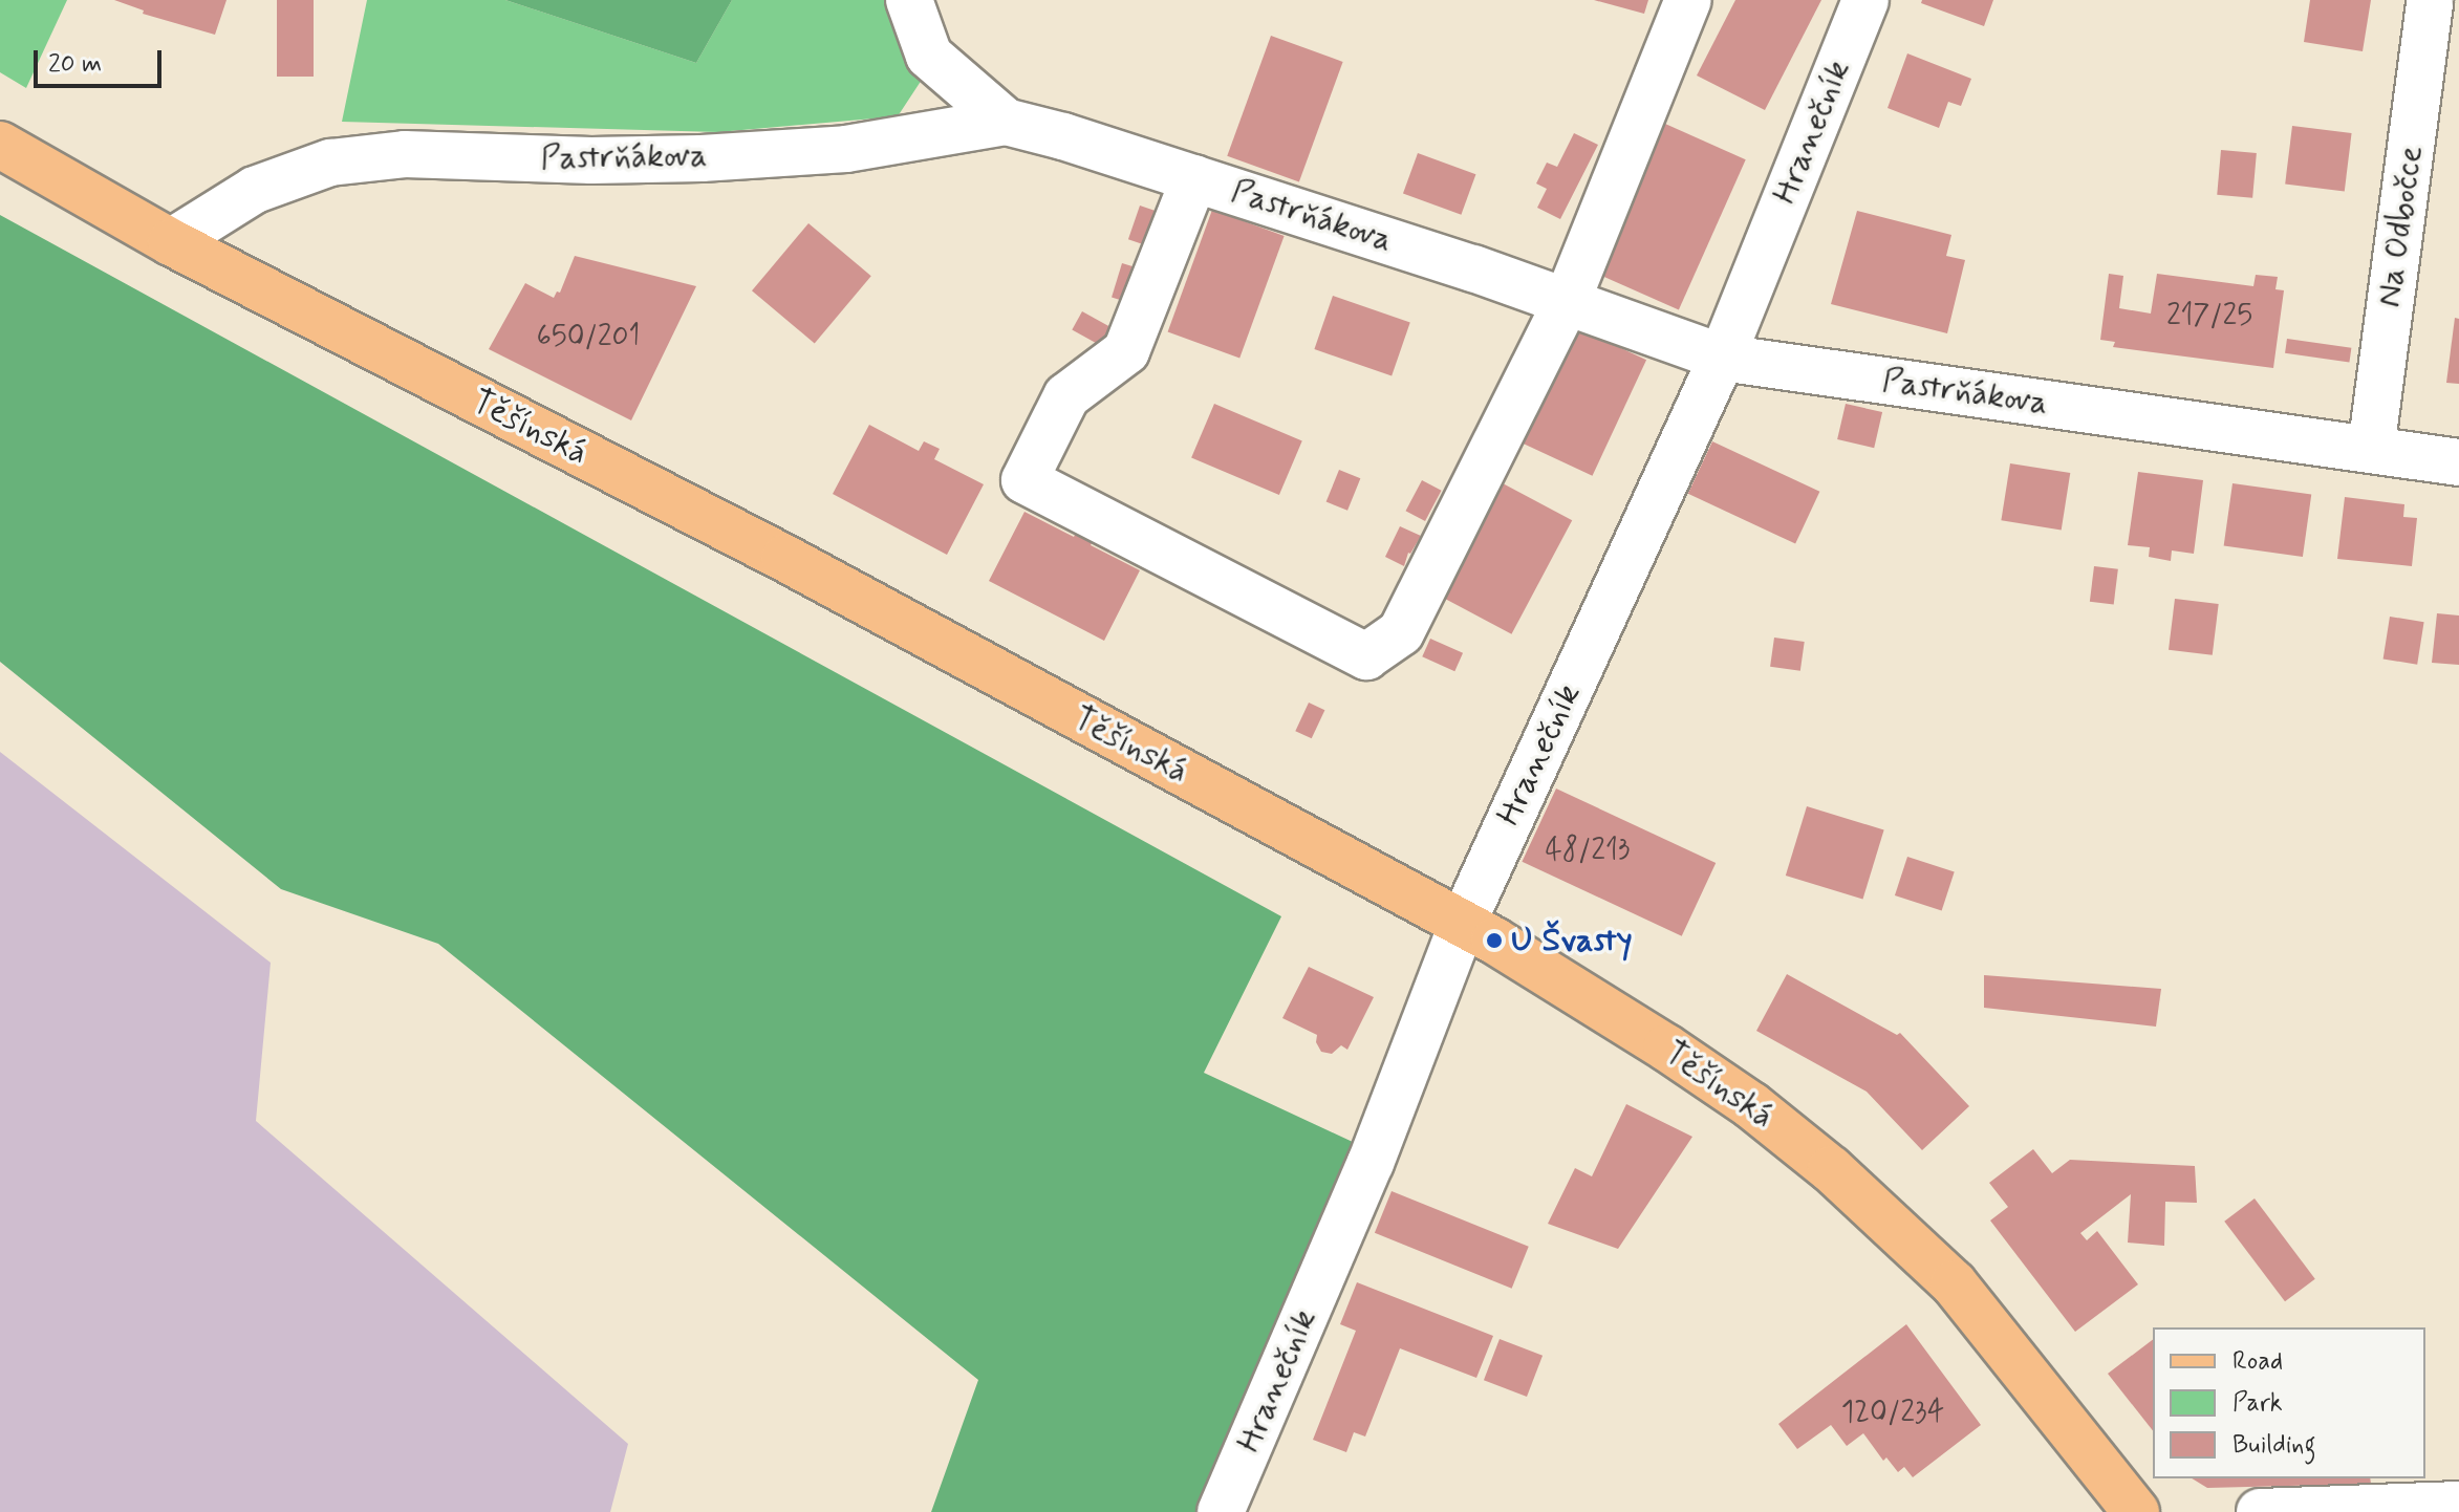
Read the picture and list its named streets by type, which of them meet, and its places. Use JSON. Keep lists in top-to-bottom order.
{
  "streets": {
    "main road": ["Těšínská"],
    "street": ["Hranečník", "Pastrňákova", "Na Odbočce"]
  },
  "crossings": [
    ["Hranečník", "Pastrňákova"],
    ["Hranečník", "Těšínská"],
    ["Pastrňákova", "Na Odbočce"],
    ["Pastrňákova", "Těšínská"]
  ],
  "places": ["U Švasty"],
  "house_numbers": [
    "217/25",
    "650/201",
    "48/213",
    "120/234"
  ],
  "legend": ["Road", "Park", "Building"],
  "scale_bar": "20 m"
}
